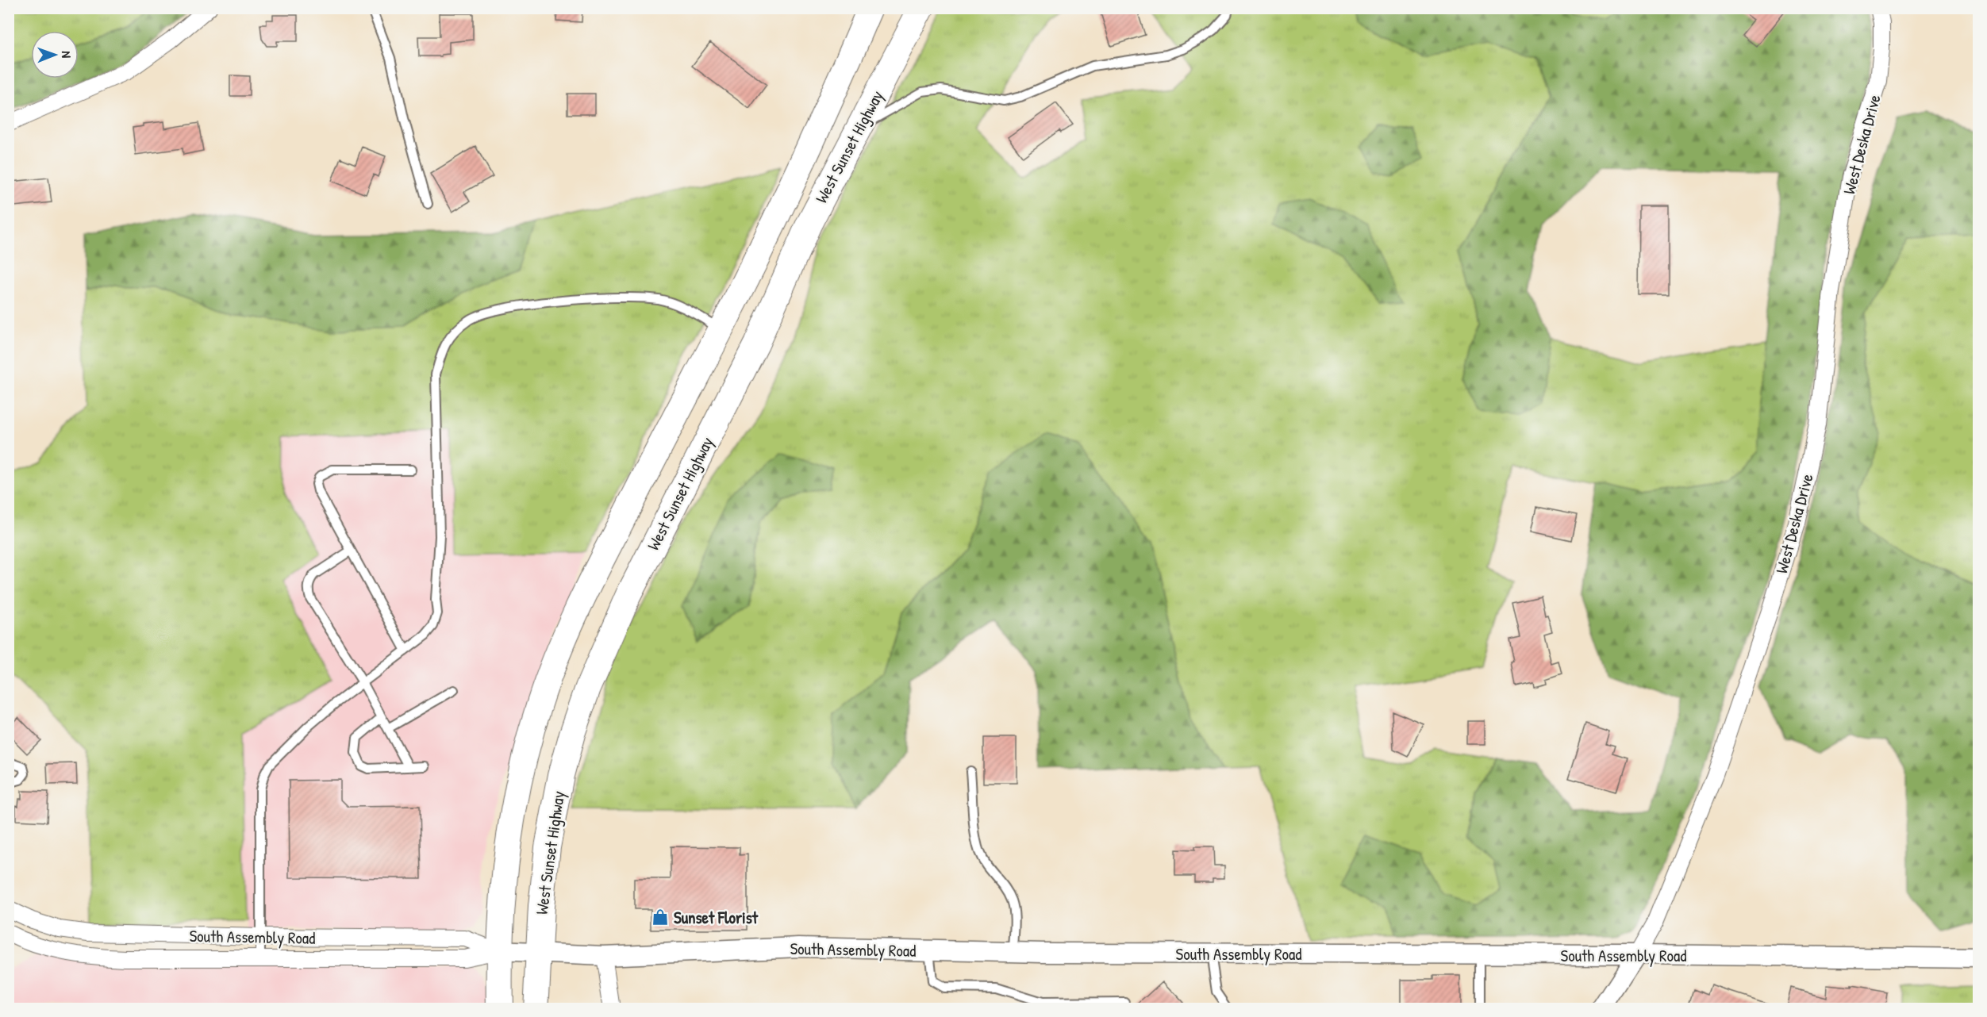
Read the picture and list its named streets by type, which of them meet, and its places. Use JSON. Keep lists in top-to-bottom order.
{
  "streets": {
    "main road": ["West Sunset Highway"],
    "street": ["West Deska Drive", "South Assembly Road"]
  },
  "crossings": [
    ["West Deska Drive", "South Assembly Road"],
    ["West Sunset Highway", "South Assembly Road"]
  ],
  "places": {
    "shop": ["Sunset Florist"]
  },
  "north": "right"
}
